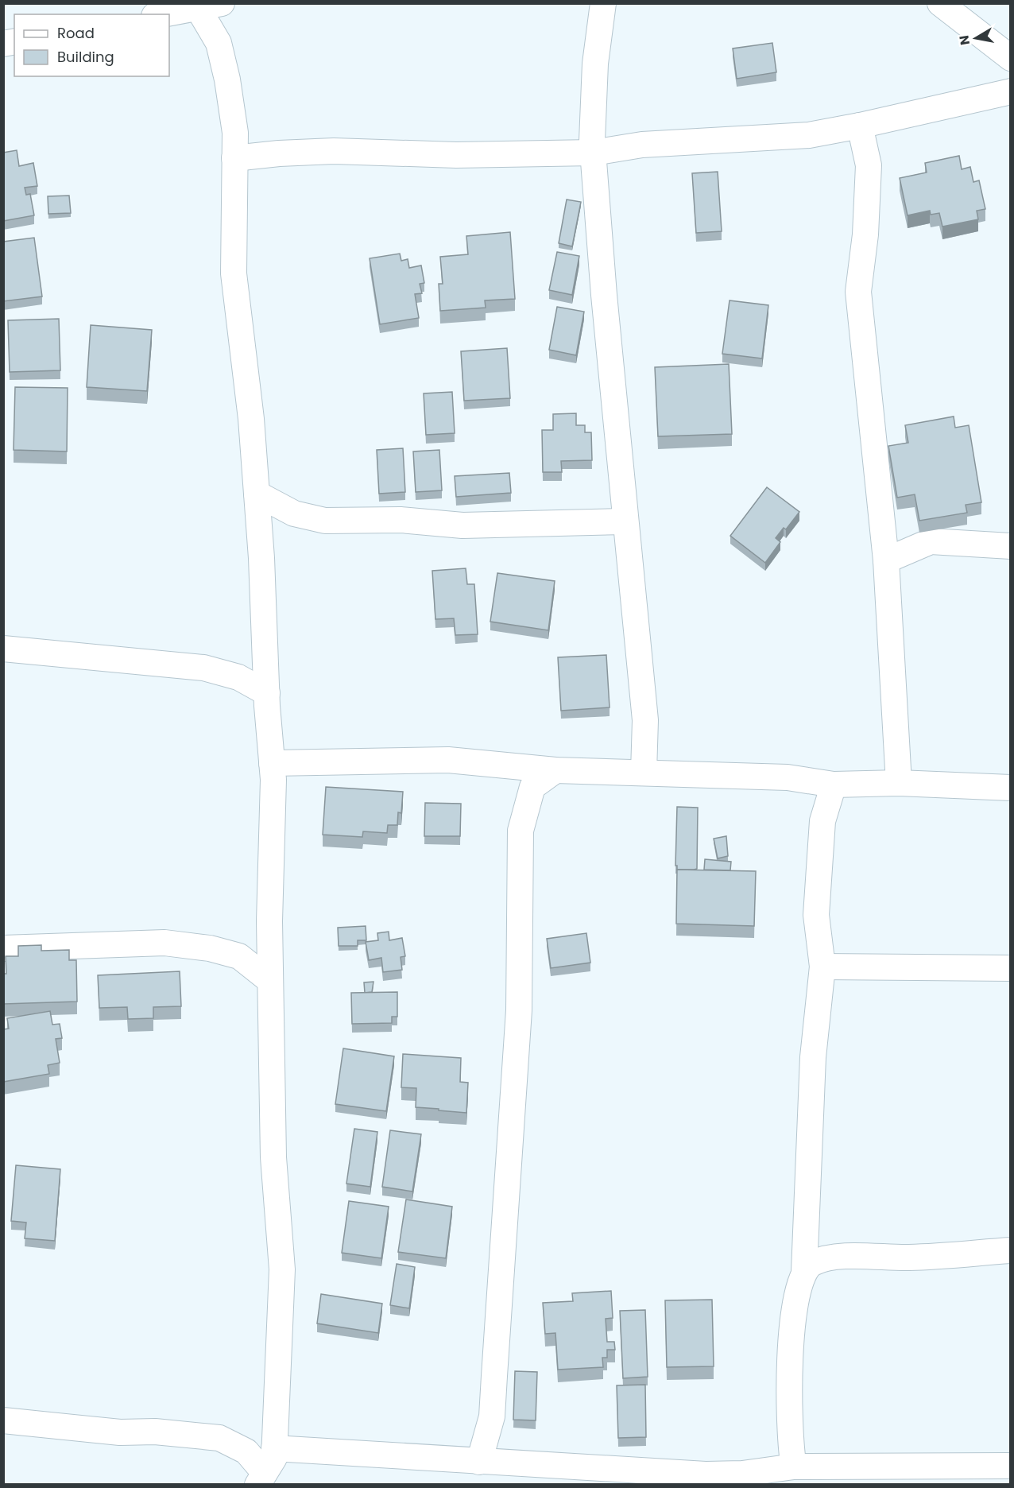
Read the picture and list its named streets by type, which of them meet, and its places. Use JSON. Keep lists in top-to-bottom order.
{
  "legend": ["Road", "Building"],
  "north": "left"
}
